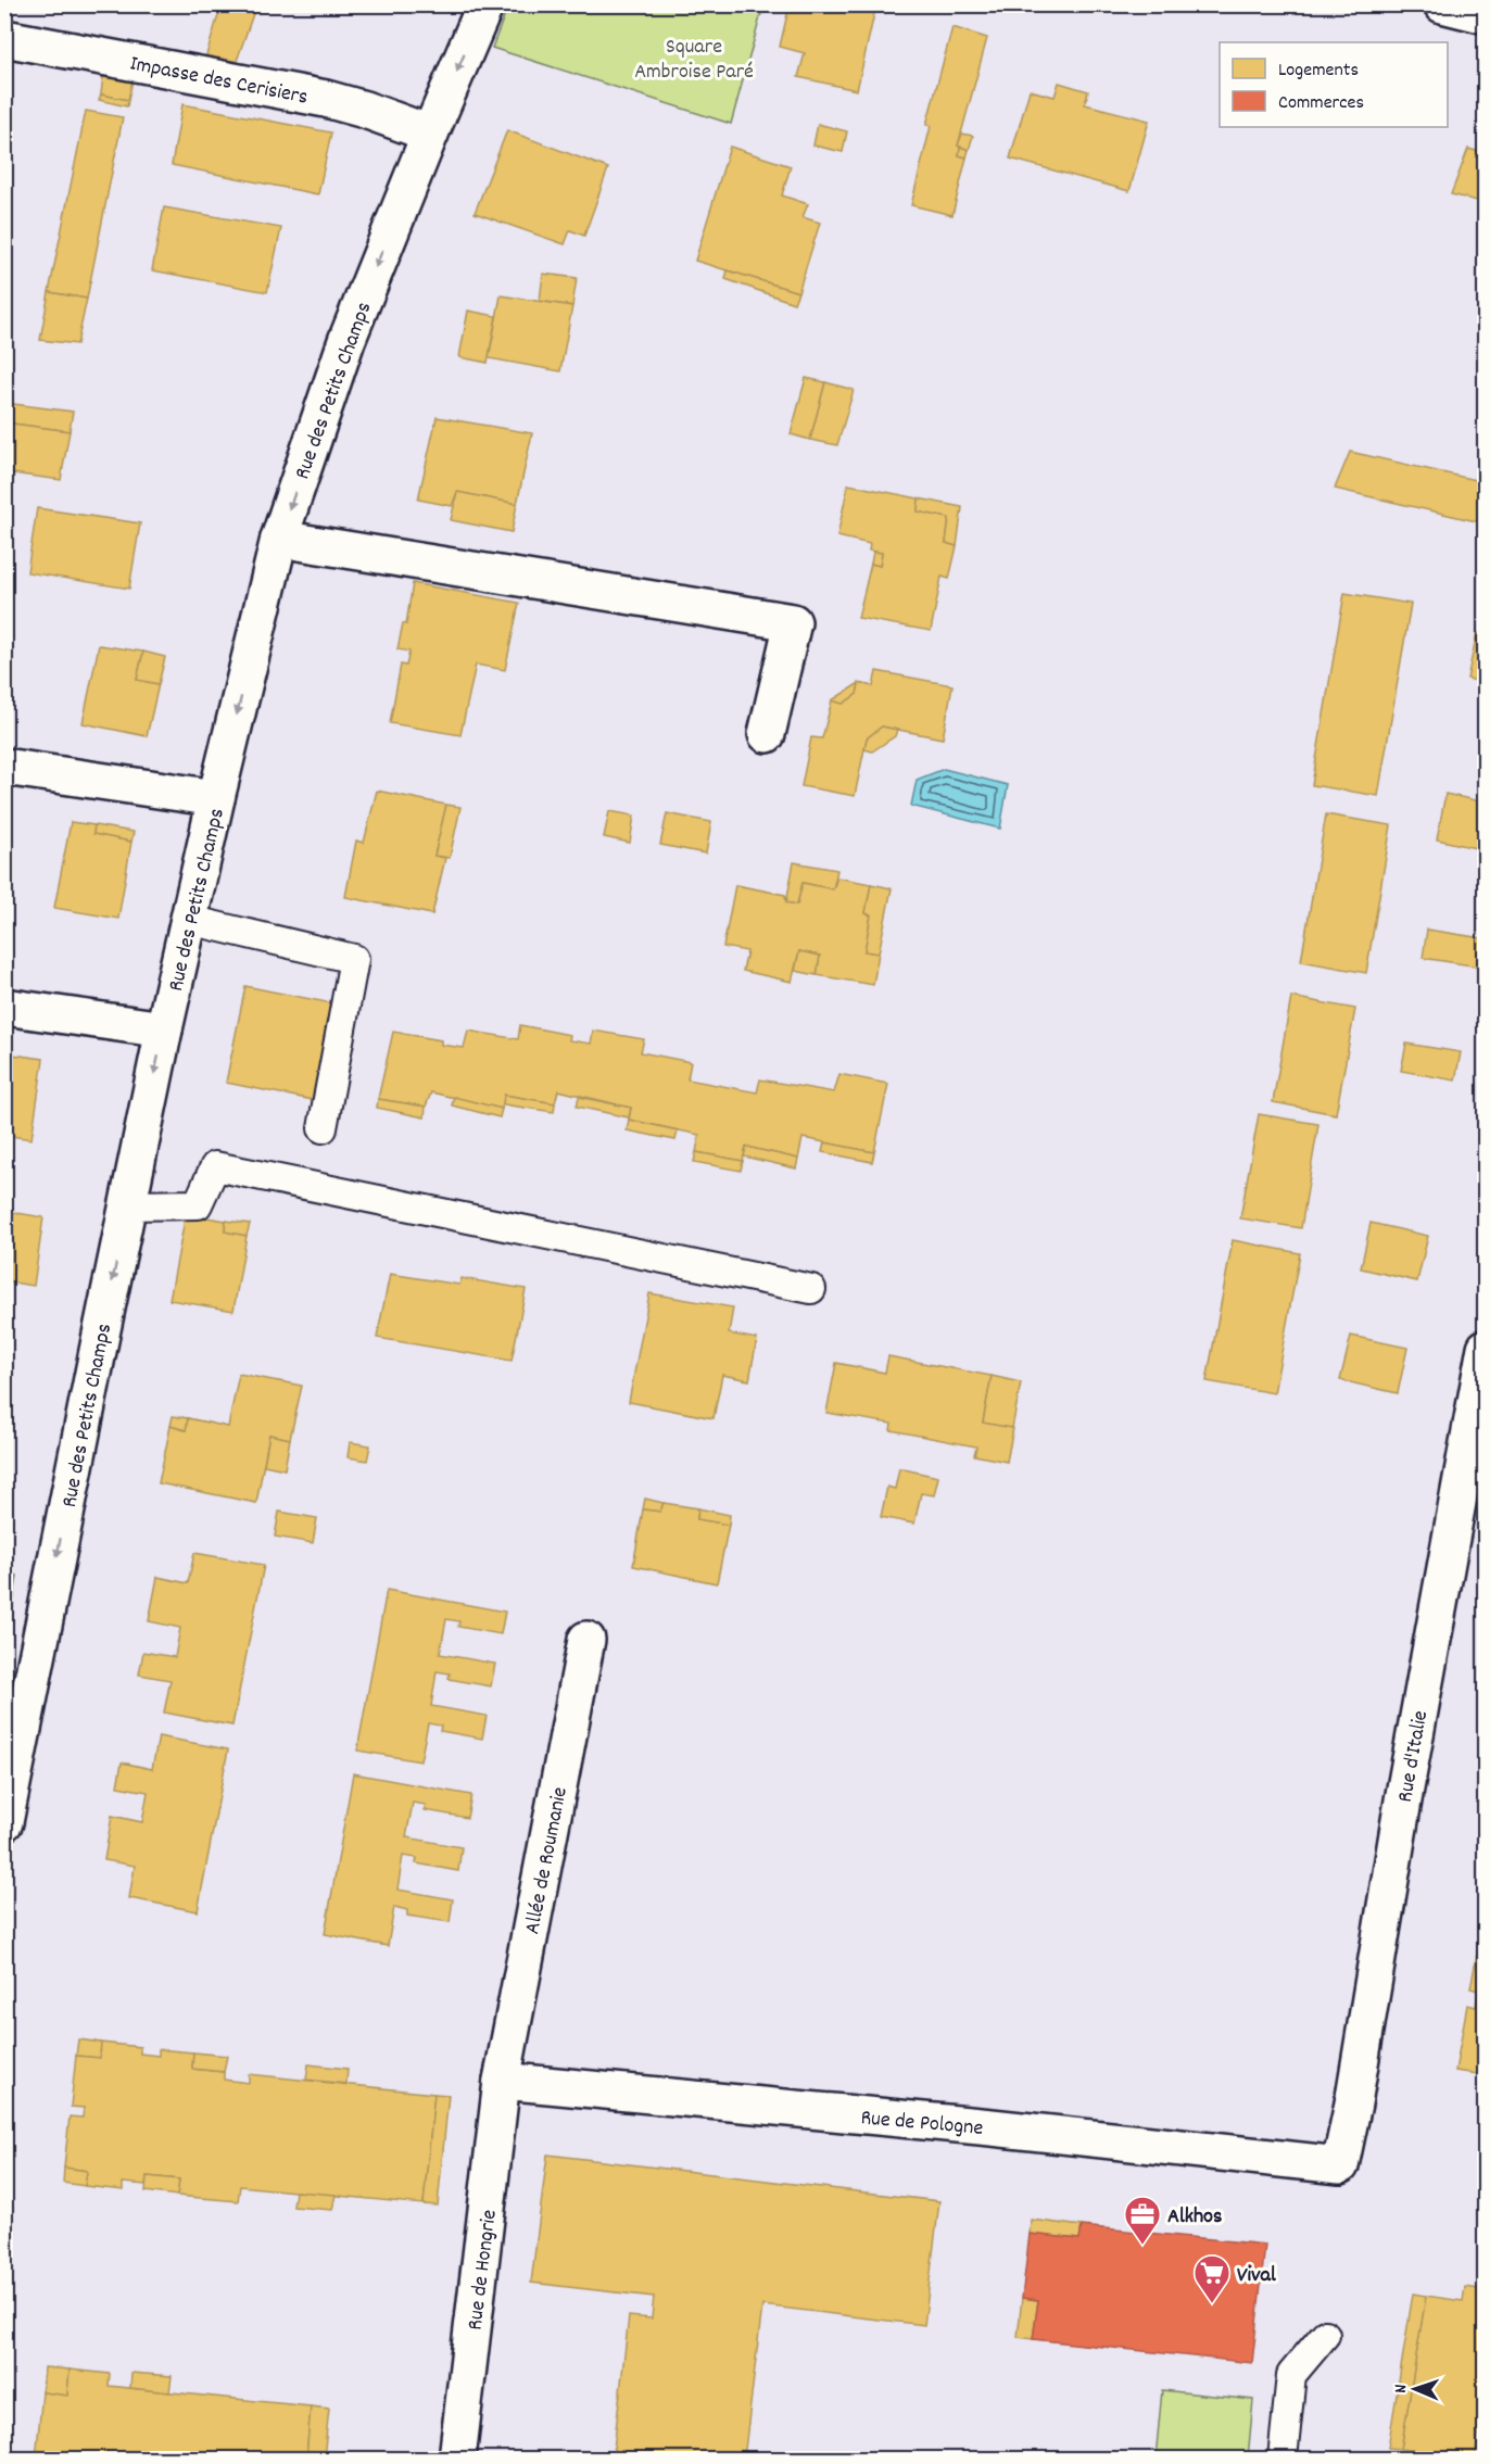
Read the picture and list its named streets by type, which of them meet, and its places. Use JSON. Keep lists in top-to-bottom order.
{
  "streets": {
    "street": [
      "Impasse des Cerisiers",
      "Rue des Petits Champs",
      "Rue d'Italie",
      "Allée de Roumanie",
      "Rue de Pologne",
      "Rue de Hongrie"
    ]
  },
  "crossings": [
    ["Impasse des Cerisiers", "Rue des Petits Champs"],
    ["Rue d'Italie", "Rue de Pologne"],
    ["Allée de Roumanie", "Rue de Pologne"],
    ["Allée de Roumanie", "Rue de Hongrie"],
    ["Rue de Pologne", "Rue de Hongrie"]
  ],
  "one_way": ["Rue des Petits Champs"],
  "parks": ["Square Ambroise Paré"],
  "places": {
    "office": ["Alkhos"],
    "supermarket": ["Vival"]
  },
  "legend": ["Logements", "Commerces"],
  "north": "left"
}
